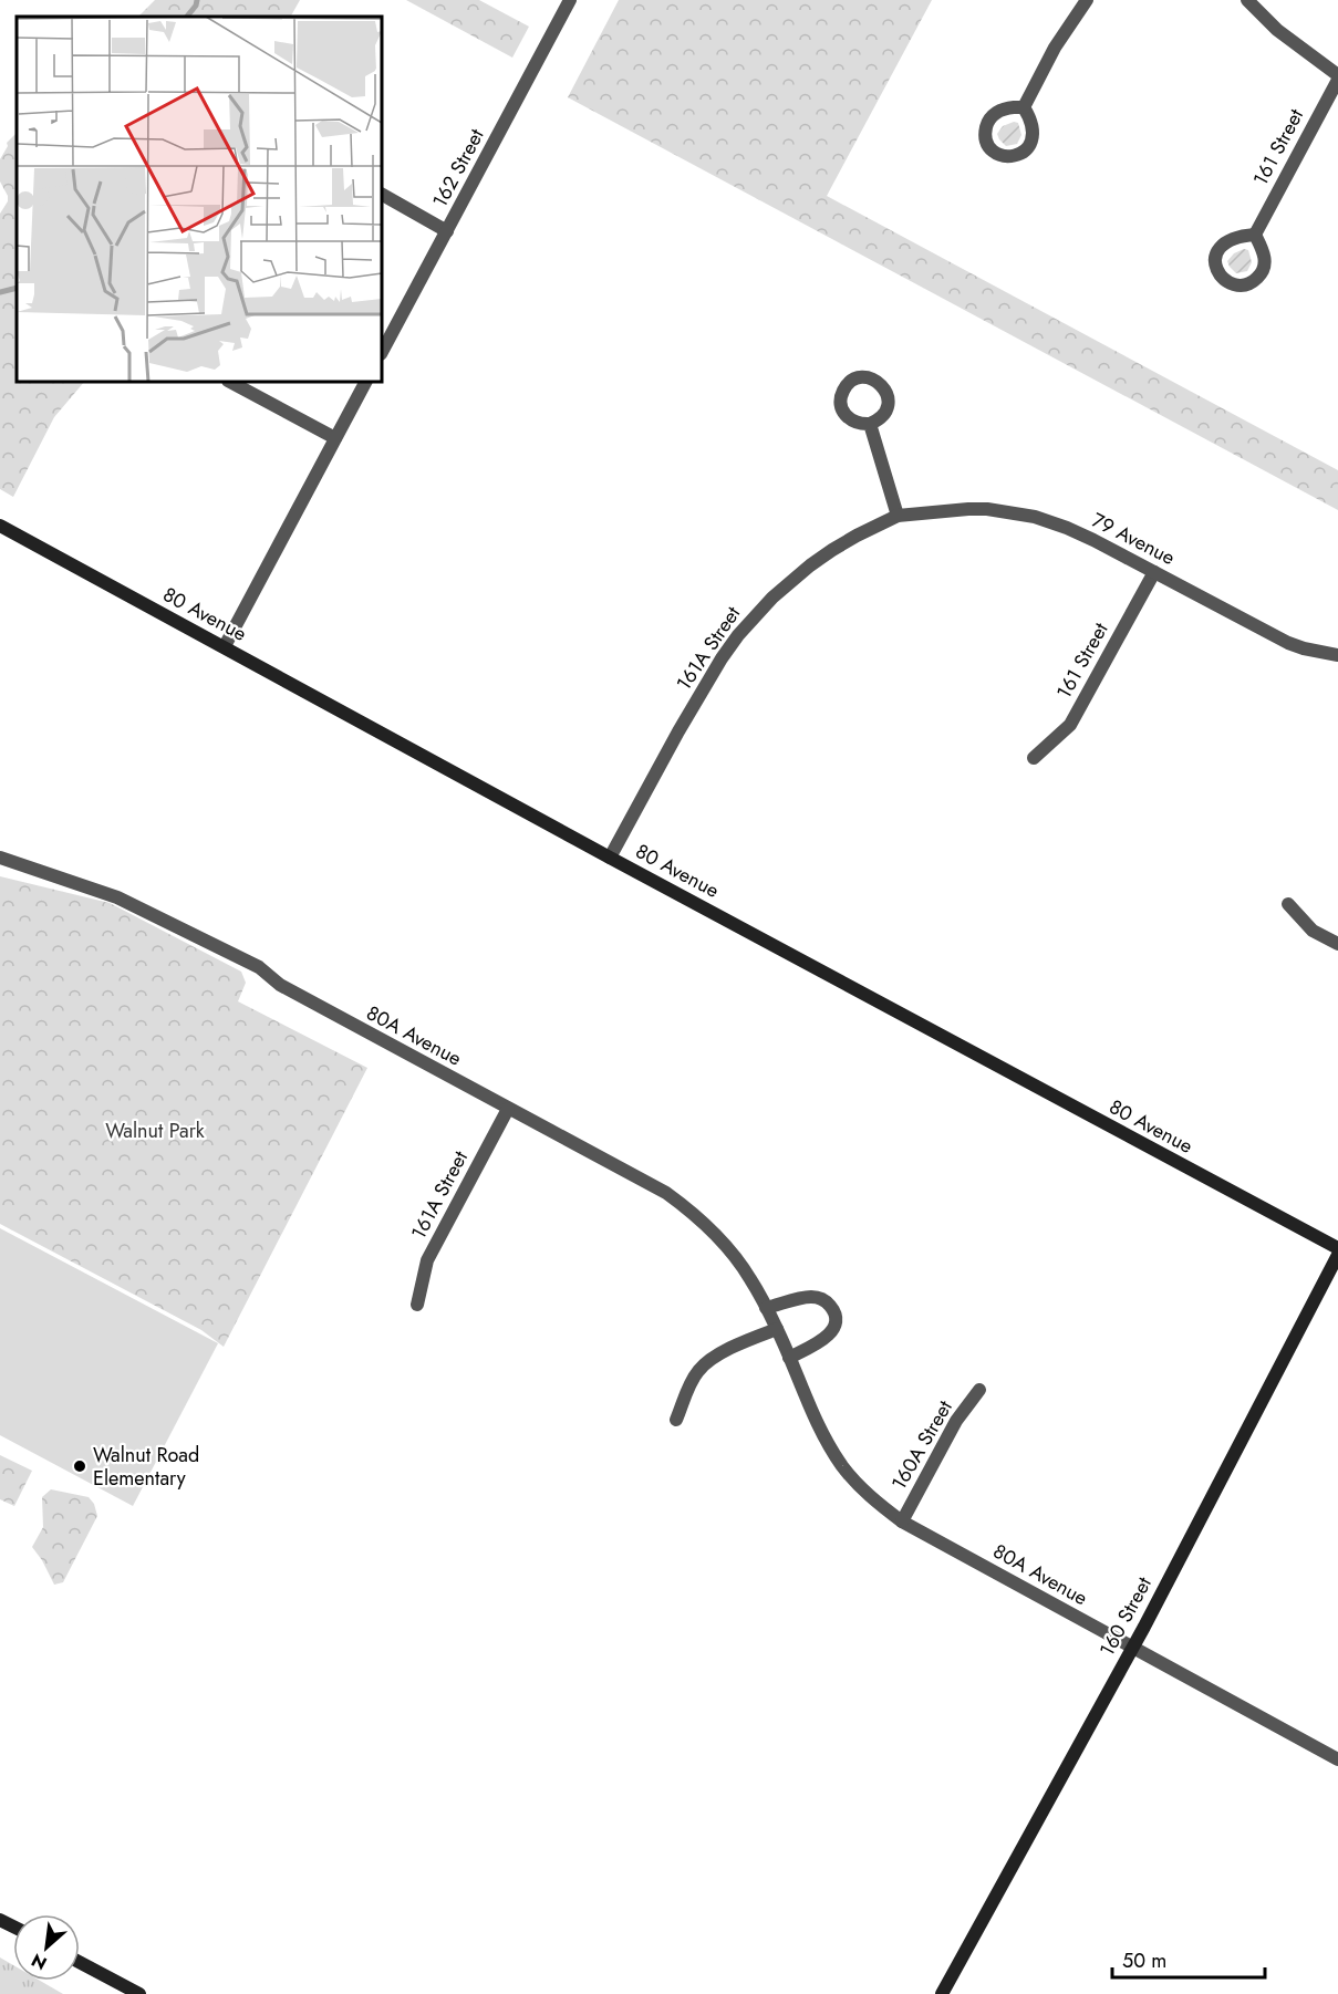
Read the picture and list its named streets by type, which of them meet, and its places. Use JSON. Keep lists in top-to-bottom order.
{
  "streets": {
    "street": [
      "161 Street",
      "162 Street",
      "79 Avenue",
      "80 Avenue",
      "161A Street",
      "80A Avenue",
      "160A Street",
      "160 Street"
    ]
  },
  "crossings": [
    ["161 Street", "79 Avenue"],
    ["79 Avenue", "161A Street"],
    ["80 Avenue", "161A Street"],
    ["161A Street", "80A Avenue"],
    ["80A Avenue", "160A Street"],
    ["80A Avenue", "160 Street"]
  ],
  "parks": ["Walnut Park"],
  "places": ["Walnut Road Elementary"],
  "scale_bar": "50 m",
  "north": "bottom left"
}
